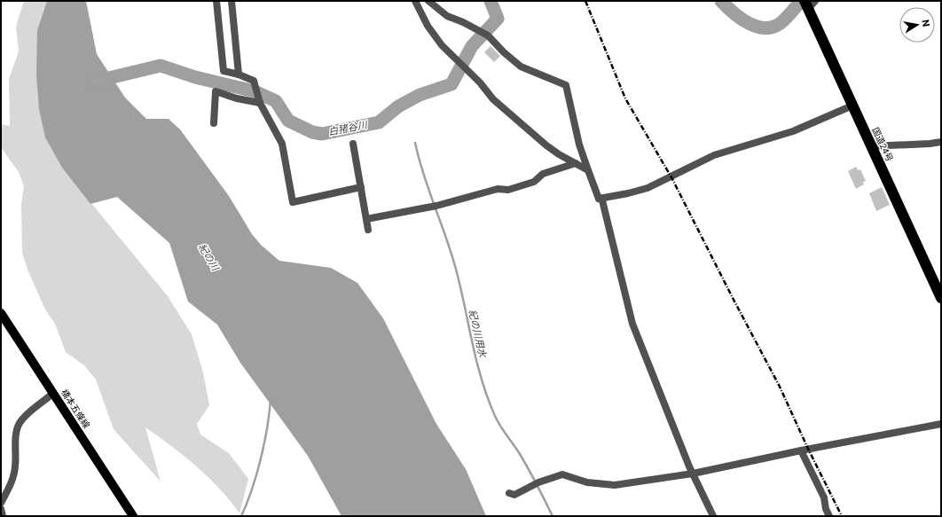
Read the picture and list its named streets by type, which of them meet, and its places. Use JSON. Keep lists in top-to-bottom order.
{
  "streets": {
    "highway": ["国道24号"],
    "main road": ["橋本五條線"]
  },
  "water": ["白猪谷川", "紀の川", "紀の川用水"],
  "north": "right"
}
